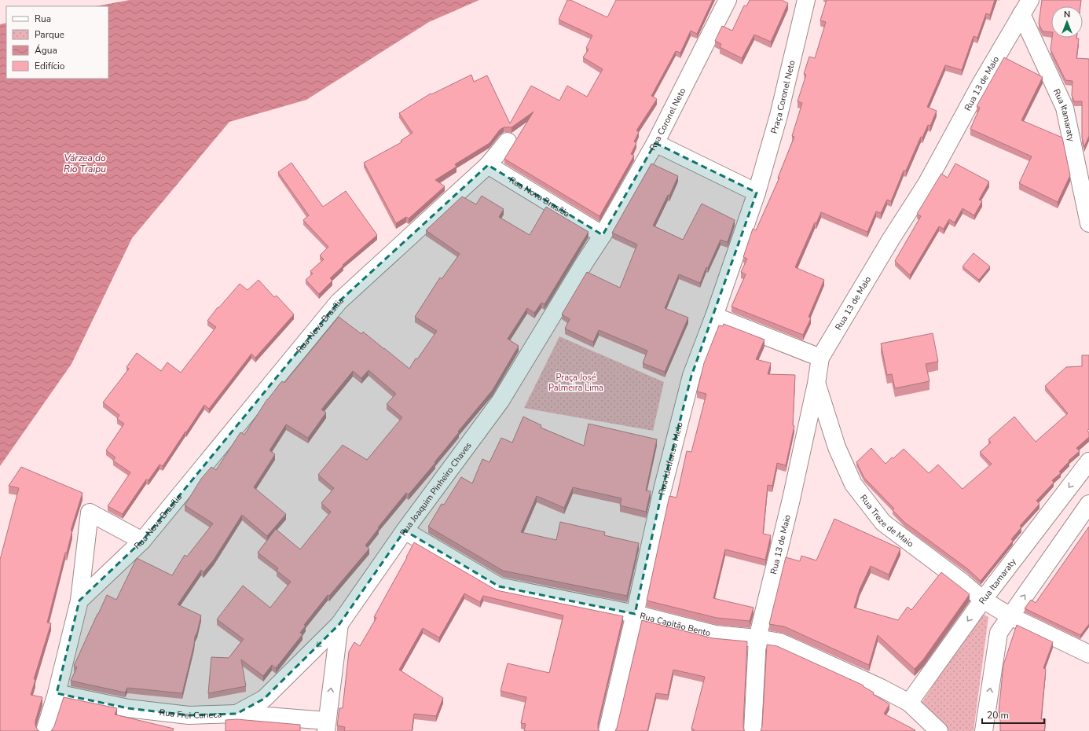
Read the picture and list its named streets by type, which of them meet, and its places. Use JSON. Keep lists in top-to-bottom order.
{
  "streets": {
    "street": [
      "Rua 13 de Maio",
      "Praça Coronel Neto",
      "Rua Itamaraty",
      "Rua Coronel Neto",
      "Rua Nova Brasília",
      "Rua Idelfonso Melo",
      "Rua Joaquim Pinheiro Chaves",
      "Rua Treze de Maio",
      "Rua Capitão Bento",
      "Rua Frei Caneca"
    ]
  },
  "crossings": [
    ["Rua 13 de Maio", "Rua Itamaraty"],
    ["Rua 13 de Maio", "Rua Treze de Maio"],
    ["Rua 13 de Maio", "Rua Capitão Bento"],
    ["Praça Coronel Neto", "Rua Idelfonso Melo"],
    ["Rua Itamaraty", "Rua Treze de Maio"],
    ["Rua Itamaraty", "Rua Capitão Bento"],
    ["Rua Coronel Neto", "Rua Nova Brasília"],
    ["Rua Coronel Neto", "Rua Joaquim Pinheiro Chaves"],
    ["Rua Nova Brasília", "Rua Joaquim Pinheiro Chaves"],
    ["Rua Idelfonso Melo", "Rua Capitão Bento"],
    ["Rua Joaquim Pinheiro Chaves", "Rua Capitão Bento"],
    ["Rua Joaquim Pinheiro Chaves", "Rua Frei Caneca"]
  ],
  "water": ["Várzea do Rio Traipu"],
  "parks": ["Praça José Palmeira Lima"],
  "legend": [
    "Rua",
    "Parque",
    "Água",
    "Edifício"
  ],
  "scale_bar": "20 m",
  "north": "top"
}
